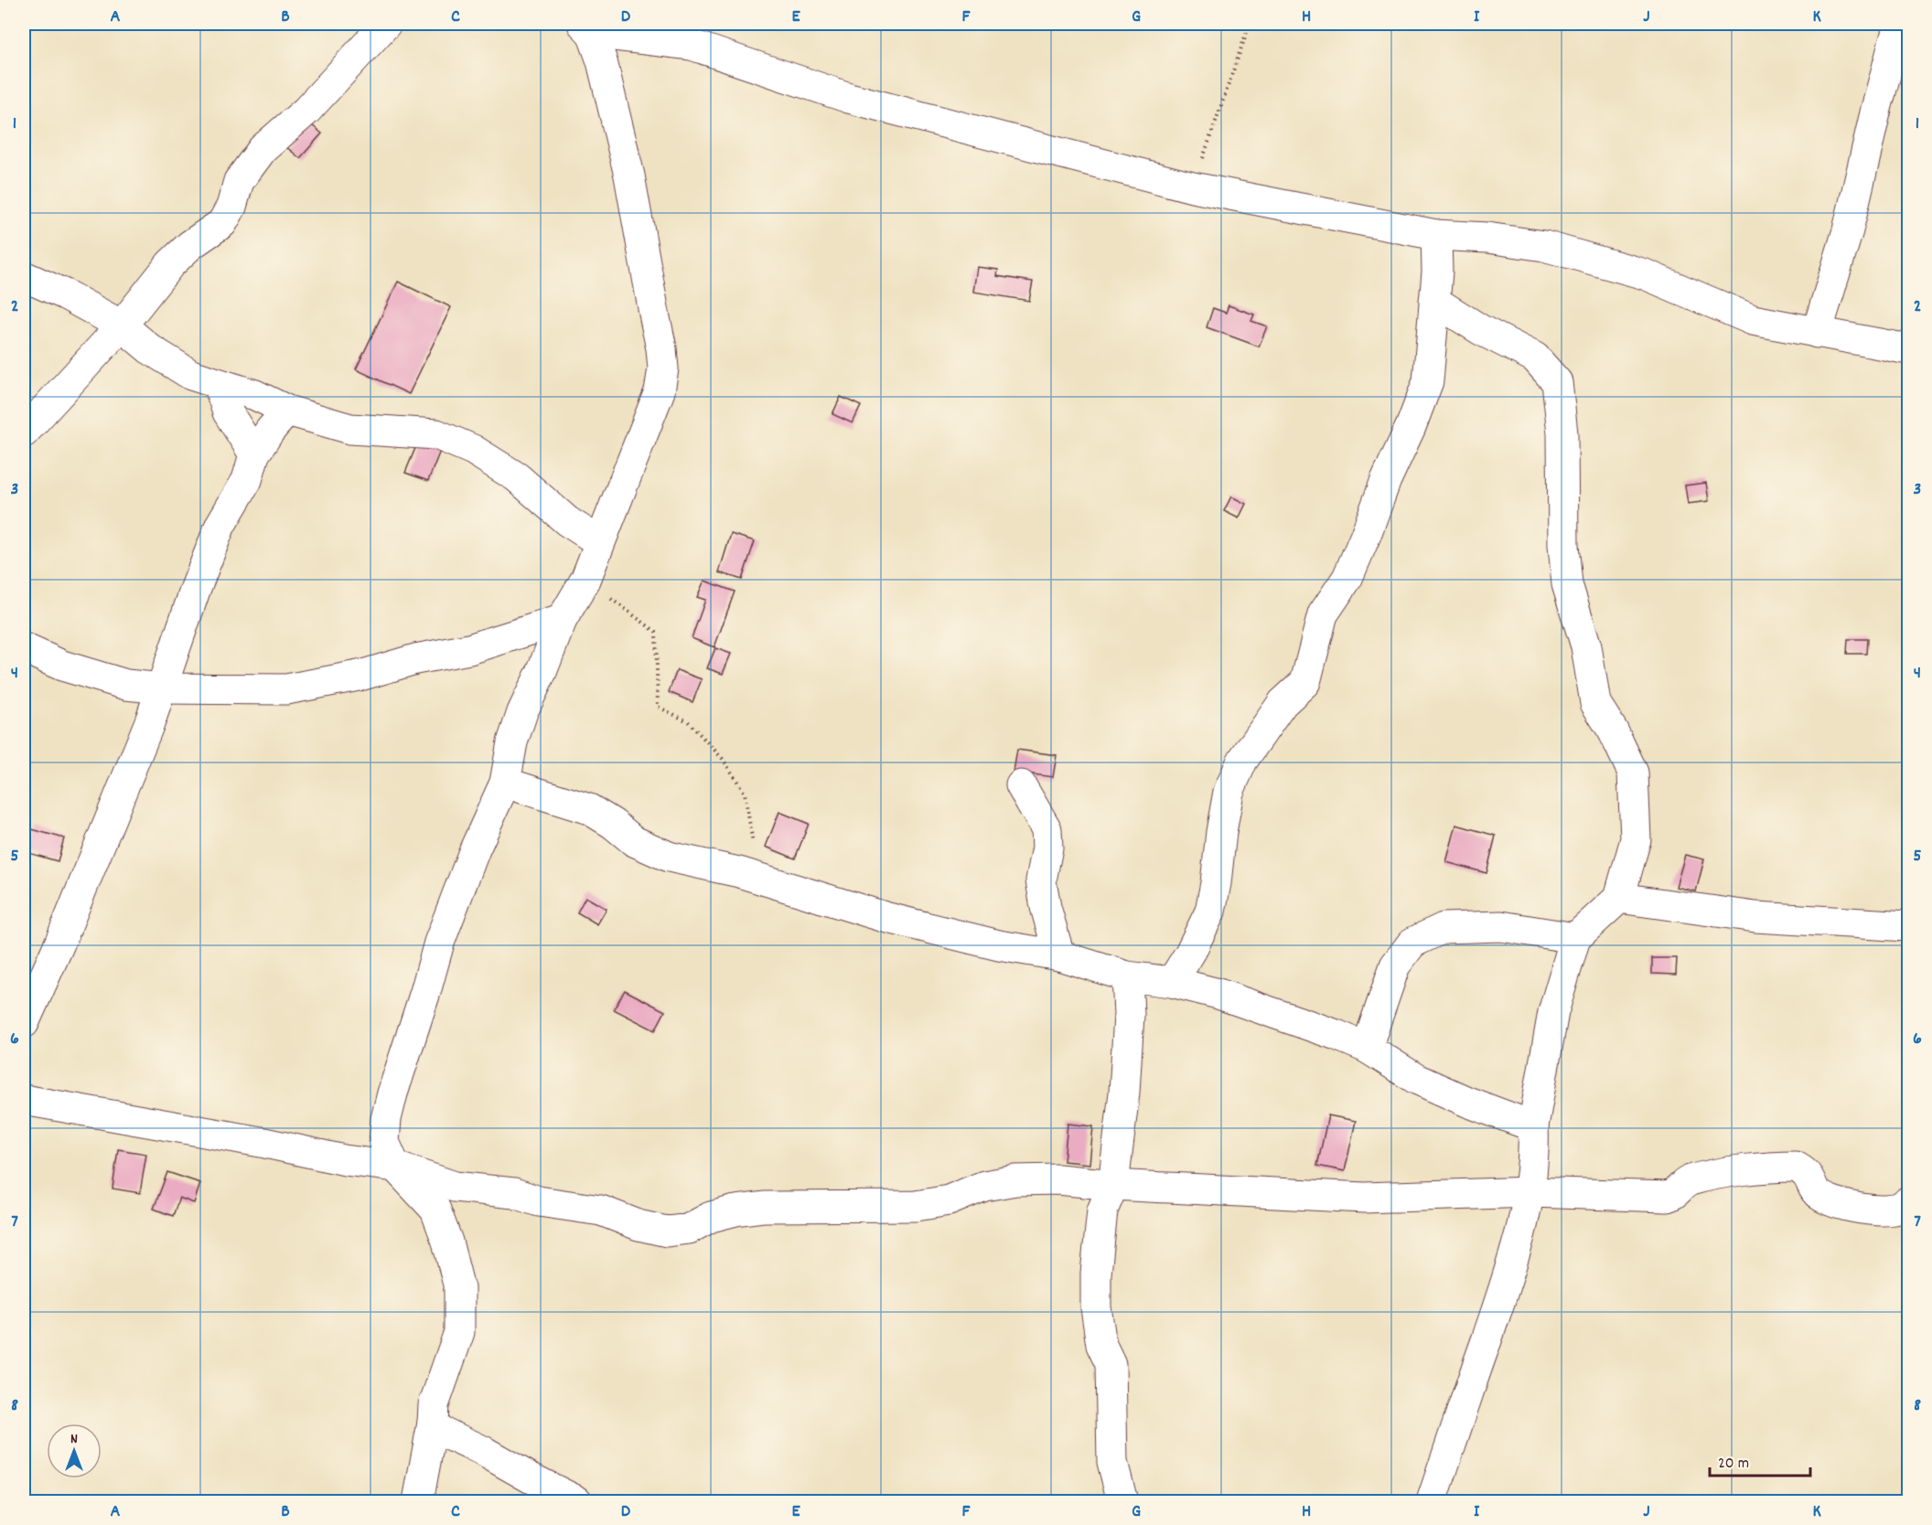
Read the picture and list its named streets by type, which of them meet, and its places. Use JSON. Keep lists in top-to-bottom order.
{
  "scale_bar": "20 m",
  "north": "top",
  "grid": {
    "columns": [
      "A",
      "B",
      "C",
      "D",
      "E",
      "F",
      "G",
      "H",
      "I",
      "J",
      "K"
    ],
    "rows": [
      "1",
      "2",
      "3",
      "4",
      "5",
      "6",
      "7",
      "8"
    ]
  }
}
